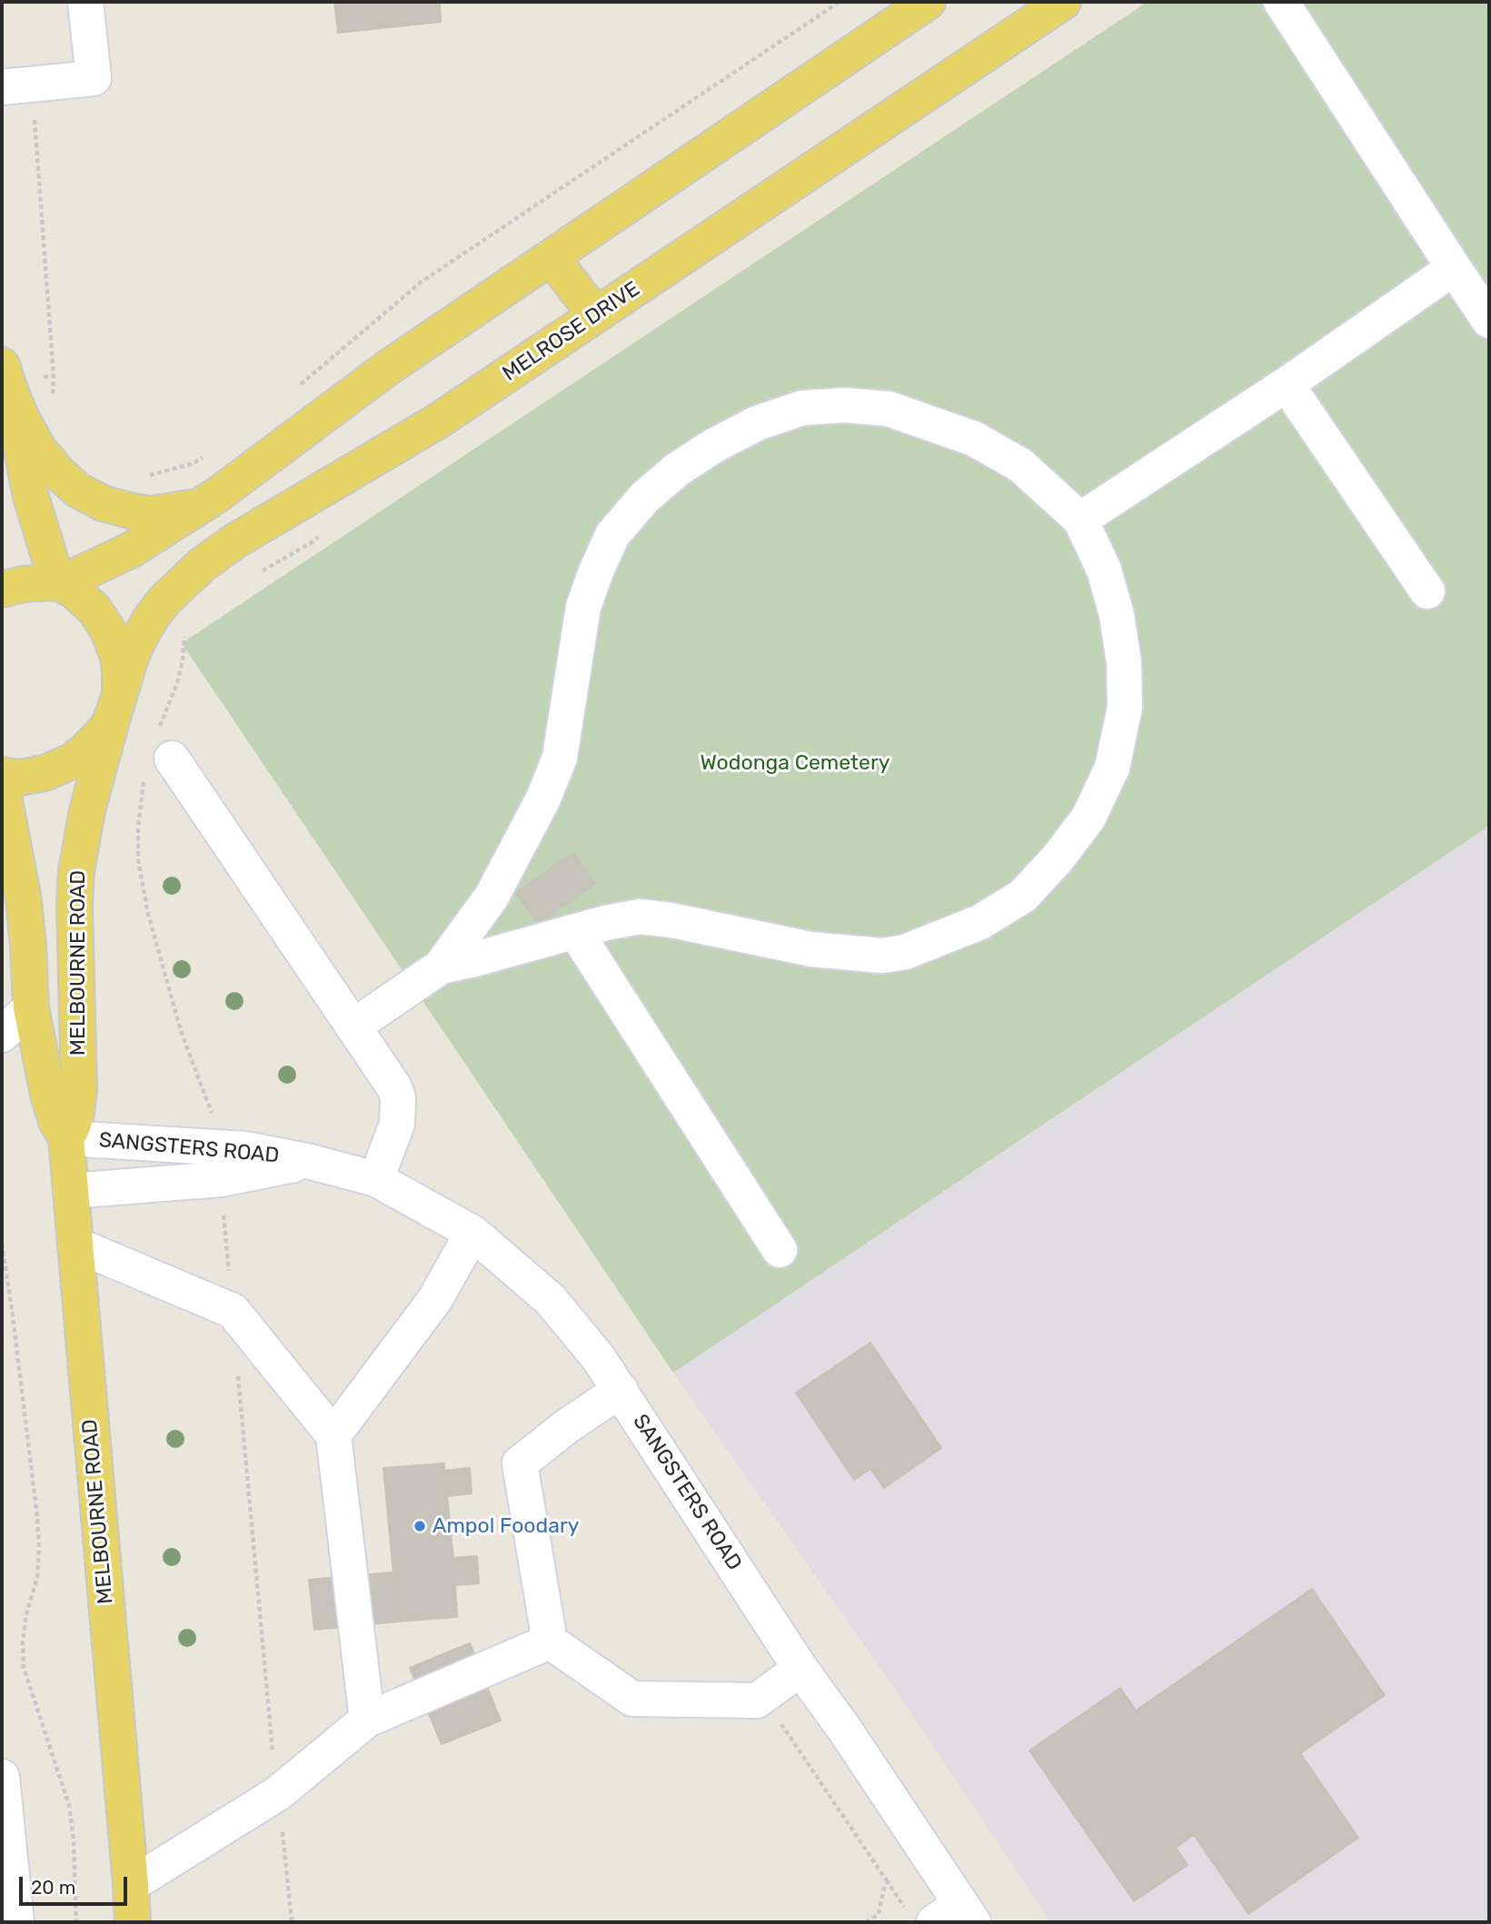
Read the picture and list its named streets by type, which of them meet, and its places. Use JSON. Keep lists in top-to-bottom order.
{
  "streets": {
    "main road": ["MELROSE DRIVE", "MELBOURNE ROAD"],
    "street": ["SANGSTERS ROAD"]
  },
  "crossings": [
    ["MELROSE DRIVE", "MELBOURNE ROAD"],
    ["MELBOURNE ROAD", "SANGSTERS ROAD"]
  ],
  "parks": ["Wodonga Cemetery"],
  "places": ["Ampol Foodary"],
  "scale_bar": "20 m"
}
